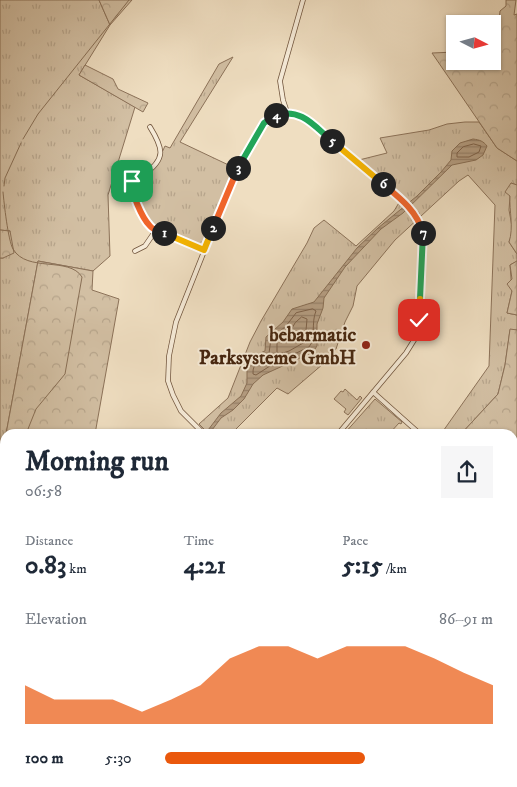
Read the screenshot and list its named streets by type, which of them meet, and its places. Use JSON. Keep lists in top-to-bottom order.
{
  "places": ["bebarmatic Parksysteme GmbH"],
  "north": "right",
  "page": {
    "pins": [
      "4",
      "5",
      "3",
      "6",
      "2",
      "1",
      "7"
    ],
    "heading": ["Morning run", "06:58"],
    "stats": [
      ["Distance", "0.83 km"],
      ["Time", "4:21"],
      ["Pace", "5:15 /km"]
    ],
    "chart": ["Elevation", "86–91 m"],
    "list": [
      {
        "name": "100 m",
        "note": "5:30"
      }
    ]
  }
}
